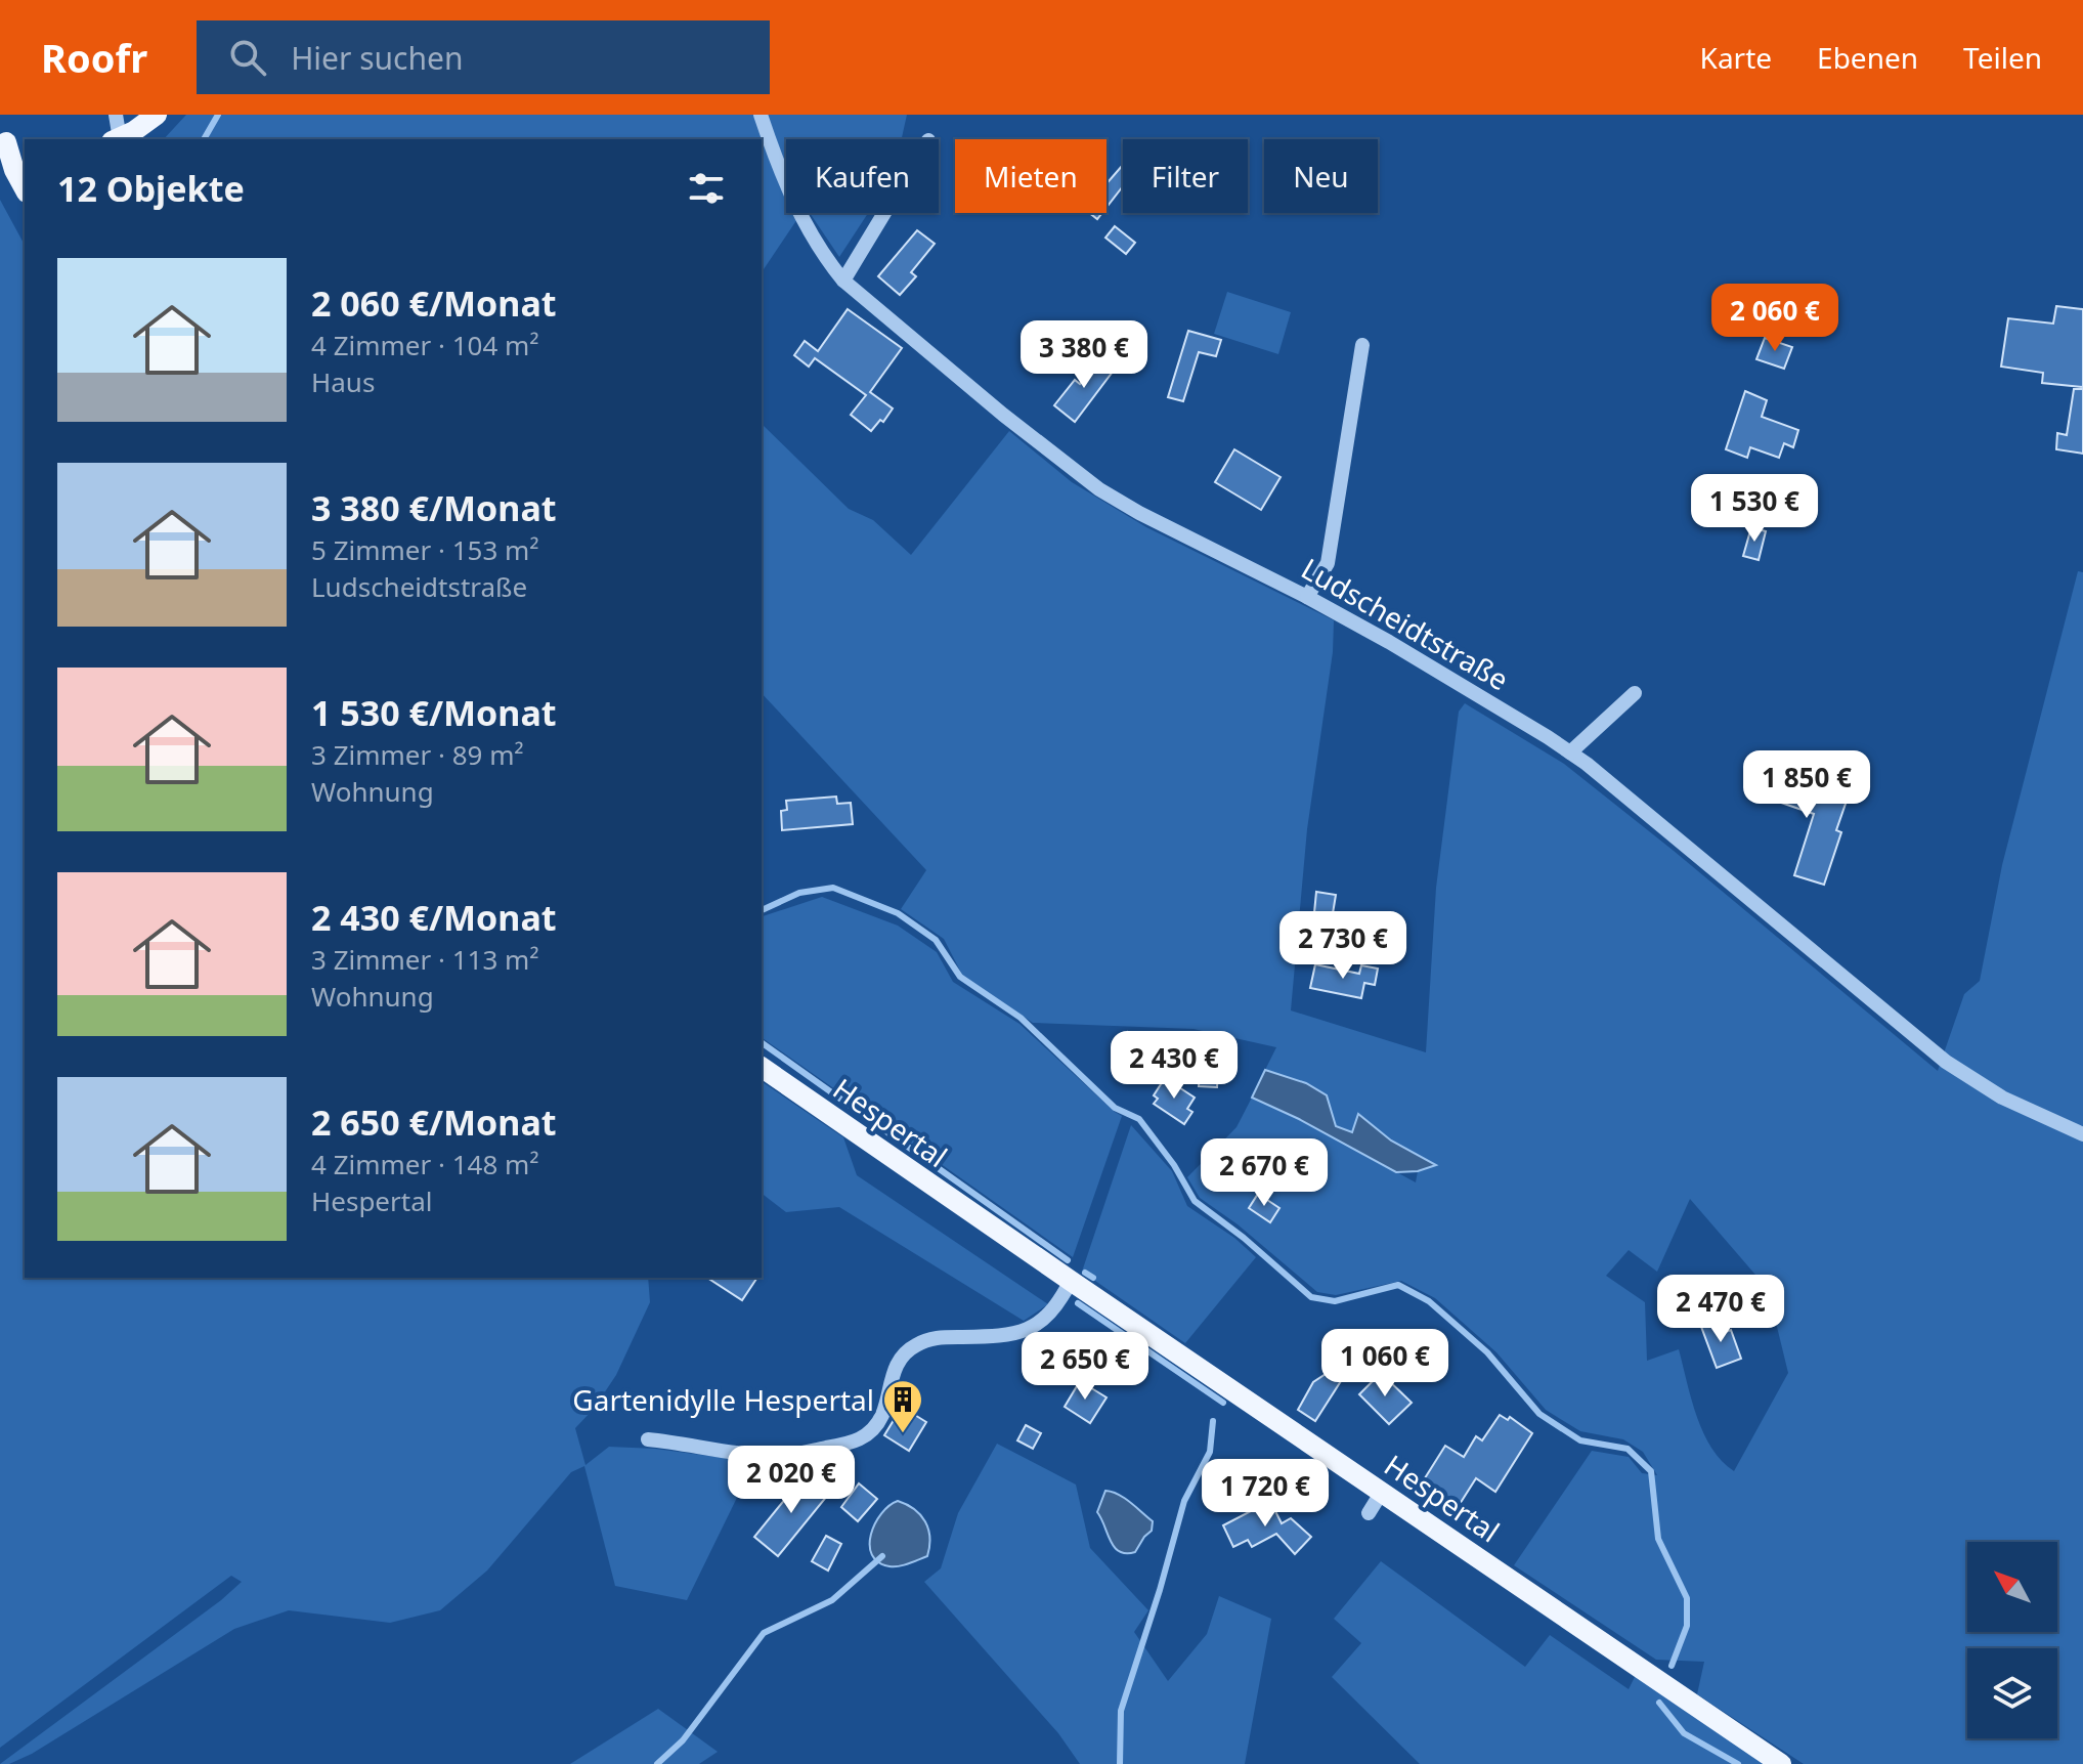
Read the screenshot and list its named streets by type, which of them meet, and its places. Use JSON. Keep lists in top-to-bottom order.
{
  "streets": {
    "main road": ["Hespertal"],
    "street": ["Ludscheidtstraße"]
  },
  "places": {
    "building": ["Gartenidylle Hespertal"]
  },
  "north": "top left",
  "page": {
    "header": "Roofr",
    "search": "Hier suchen",
    "nav": ["Karte", "Ebenen", "Teilen"],
    "chip": [
      "Kaufen",
      "Mieten",
      "Filter",
      "Neu"
    ],
    "heading": "12 Objekte",
    "list": [
      {
        "name": "2 060 €/Monat",
        "note": "4 Zimmer · 104 m² · Haus"
      },
      {
        "name": "3 380 €/Monat",
        "note": "5 Zimmer · 153 m² · Ludscheidtstraße"
      },
      {
        "name": "1 530 €/Monat",
        "note": "3 Zimmer · 89 m² · Wohnung"
      },
      {
        "name": "2 430 €/Monat",
        "note": "3 Zimmer · 113 m² · Wohnung"
      },
      {
        "name": "2 650 €/Monat",
        "note": "4 Zimmer · 148 m² · Hespertal"
      }
    ],
    "price": [
      "2 060 €",
      "3 380 €",
      "1 530 €",
      "1 850 €",
      "2 730 €",
      "2 430 €",
      "2 670 €",
      "2 470 €",
      "1 060 €",
      "2 650 €",
      "2 020 €",
      "1 720 €"
    ]
  }
}
